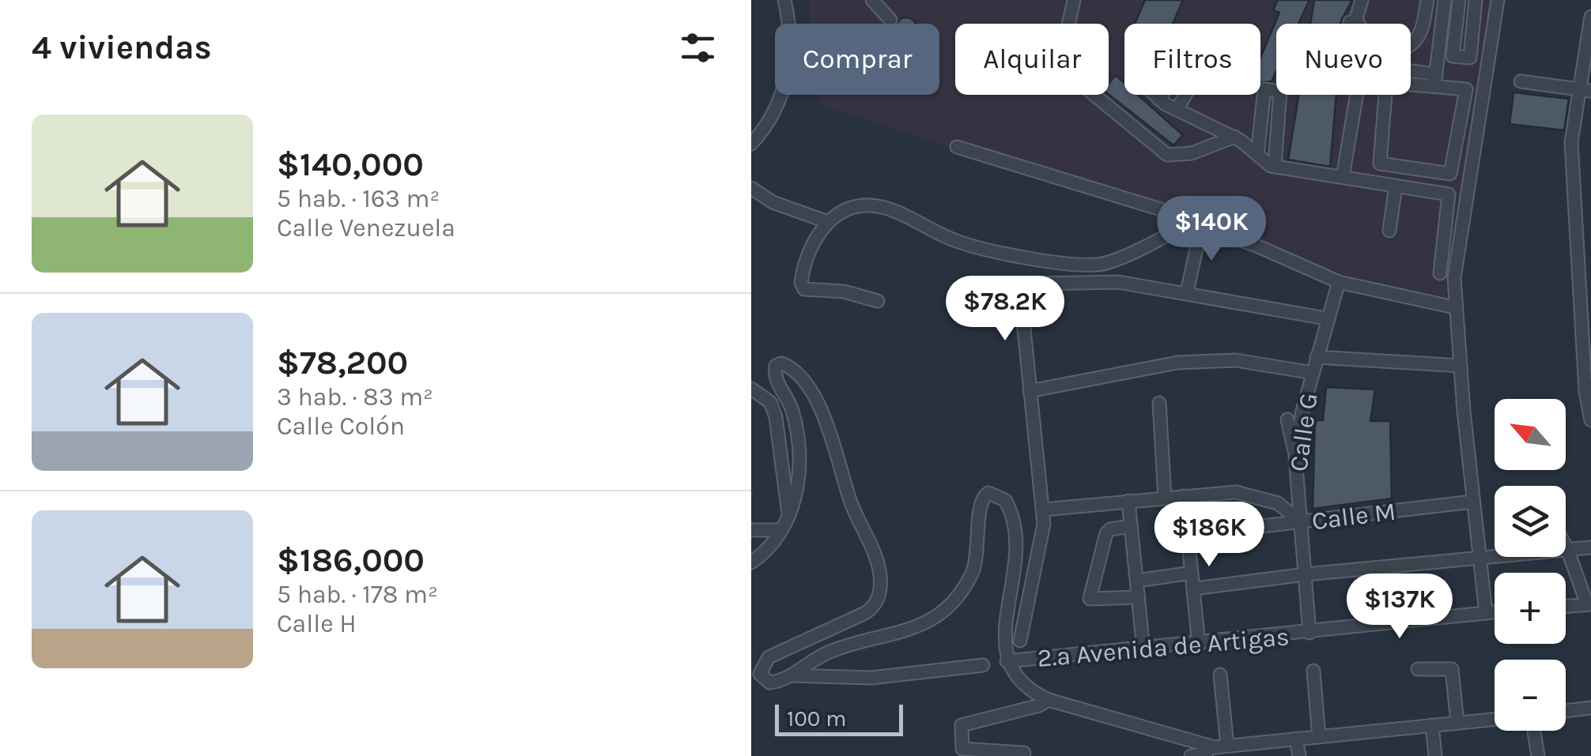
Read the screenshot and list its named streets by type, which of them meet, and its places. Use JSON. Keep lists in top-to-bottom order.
{
  "streets": {
    "street": ["Calle G", "Calle M", "2.ª Avenida de Artigas"]
  },
  "crossings": [
    ["Calle G", "Calle M"],
    ["Calle G", "2.ª Avenida de Artigas"]
  ],
  "scale_bar": "100 m",
  "north": "top left",
  "page": {
    "heading": "4 viviendas",
    "chip": [
      "Comprar",
      "Alquilar",
      "Filtros",
      "Nuevo"
    ],
    "list": [
      {
        "name": "$140,000",
        "note": "5 hab. · 163 m² · Calle Venezuela"
      },
      {
        "name": "$78,200",
        "note": "3 hab. · 83 m² · Calle Colón"
      },
      {
        "name": "$186,000",
        "note": "5 hab. · 178 m² · Calle H"
      }
    ],
    "price": [
      "$140K",
      "$78.2K",
      "$186K",
      "$137K"
    ],
    "map_buttons": ["+", "−"],
    "scale": "100 m"
  }
}
